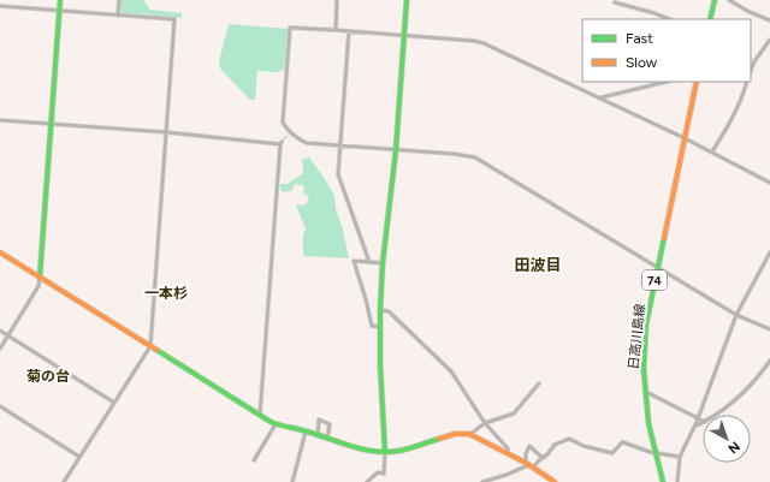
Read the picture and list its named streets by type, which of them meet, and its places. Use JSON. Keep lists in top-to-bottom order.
{
  "streets": {
    "street": ["74", "日高川島線"]
  },
  "districts": ["田波目", "一本杉", "菊の台"],
  "legend": ["Fast", "Slow"],
  "north": "bottom right"
}
